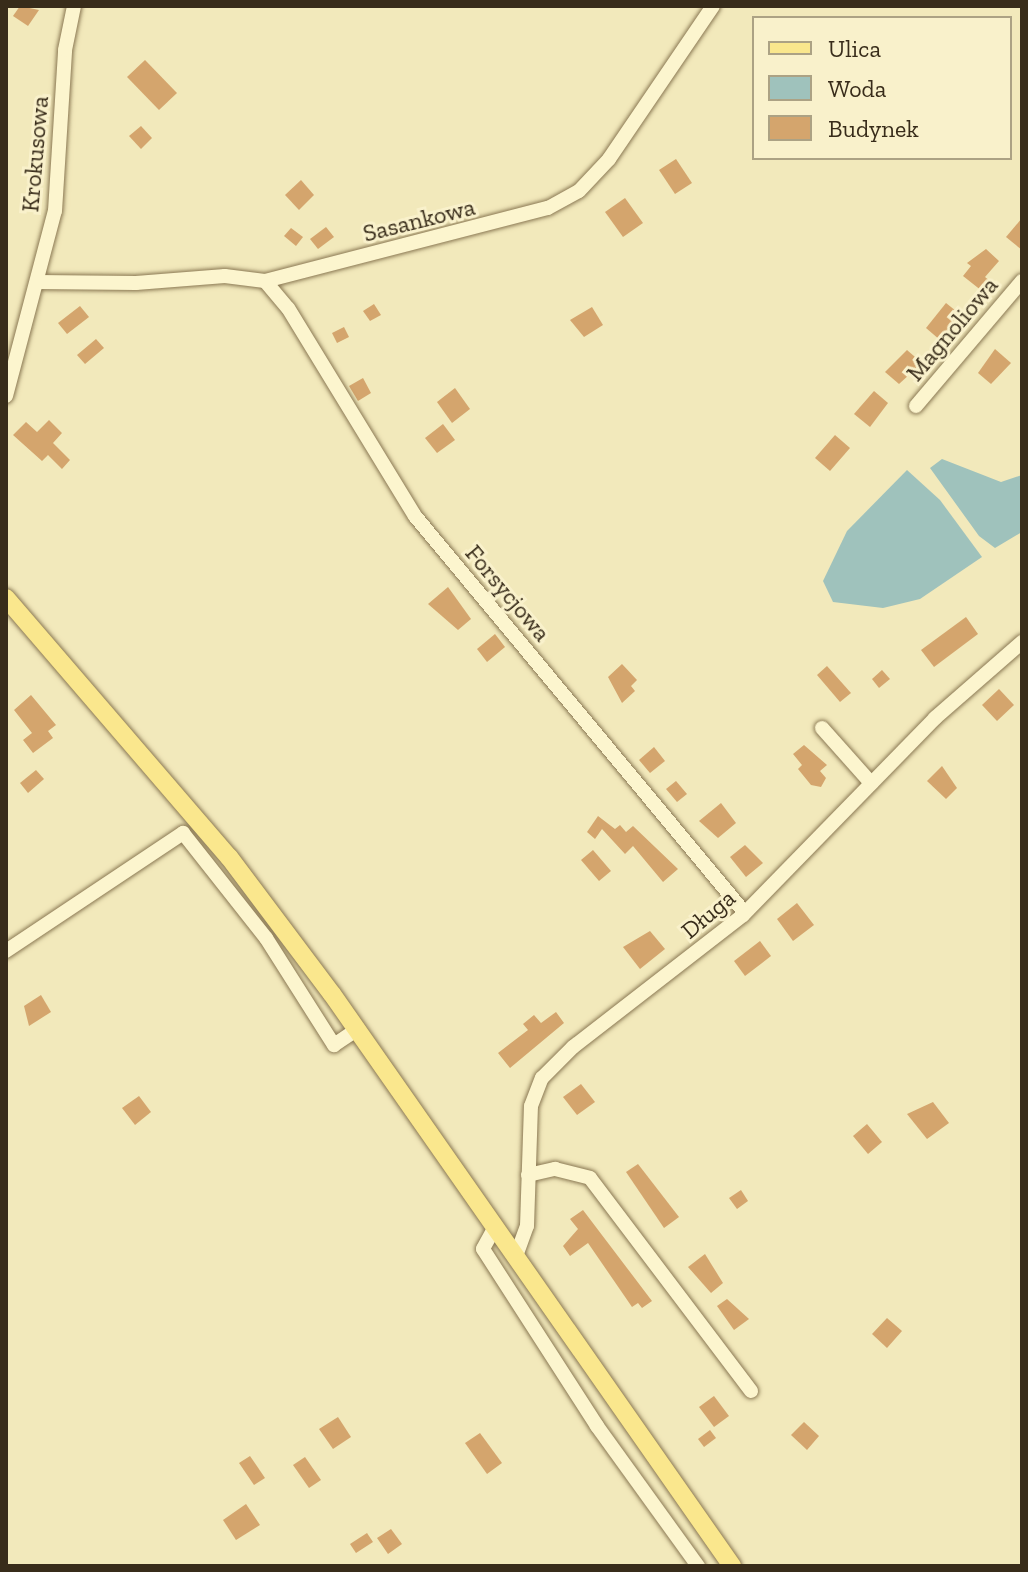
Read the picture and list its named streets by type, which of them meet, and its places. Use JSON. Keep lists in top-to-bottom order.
{
  "streets": {
    "street": [
      "Krokusowa",
      "Sasankowa",
      "Magnoliowa",
      "Forsycjowa",
      "Długa"
    ]
  },
  "crossings": [
    ["Krokusowa", "Sasankowa"],
    ["Sasankowa", "Forsycjowa"],
    ["Forsycjowa", "Długa"]
  ],
  "legend": ["Ulica", "Woda", "Budynek"]
}
